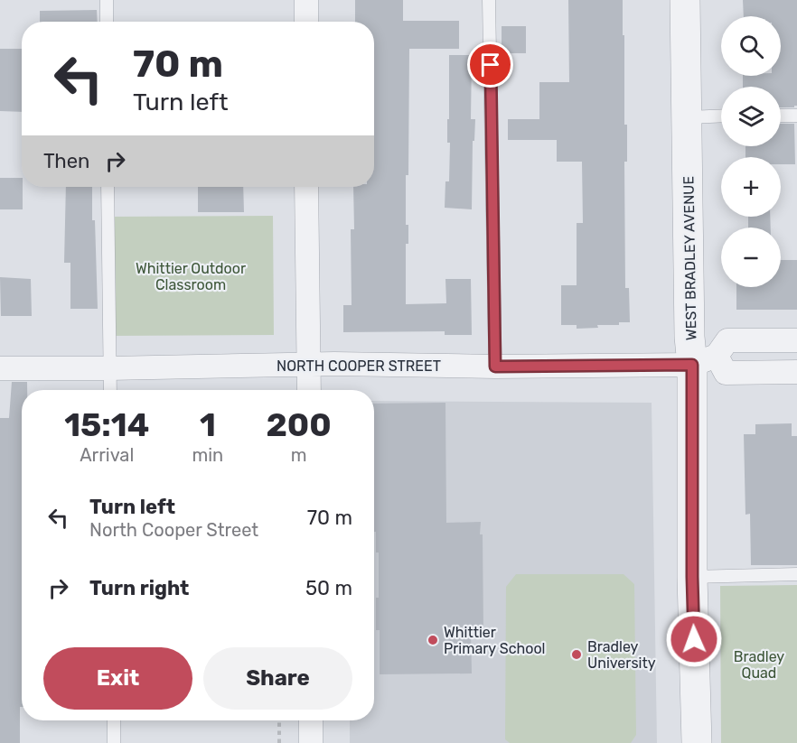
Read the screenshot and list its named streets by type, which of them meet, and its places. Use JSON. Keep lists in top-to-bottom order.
{
  "streets": {
    "street": ["WEST BRADLEY AVENUE", "NORTH COOPER STREET"]
  },
  "crossings": [
    ["WEST BRADLEY AVENUE", "NORTH COOPER STREET"]
  ],
  "parks": ["Whittier Outdoor Classroom", "Bradley Quad"],
  "places": ["Whittier Primary School", "Bradley University"],
  "page": {
    "map_buttons": ["+", "−"],
    "turn": ["70 m", "Turn left"],
    "then": "Then",
    "eta": [
      "15:14",
      "Arrival",
      "1",
      "min",
      "200",
      "m"
    ],
    "list": [
      {
        "name": "Turn left",
        "note": "North Cooper Street",
        "value": "70 m"
      },
      {
        "name": "Turn right",
        "value": "50 m"
      }
    ],
    "buttons": ["Exit", "Share"]
  }
}
